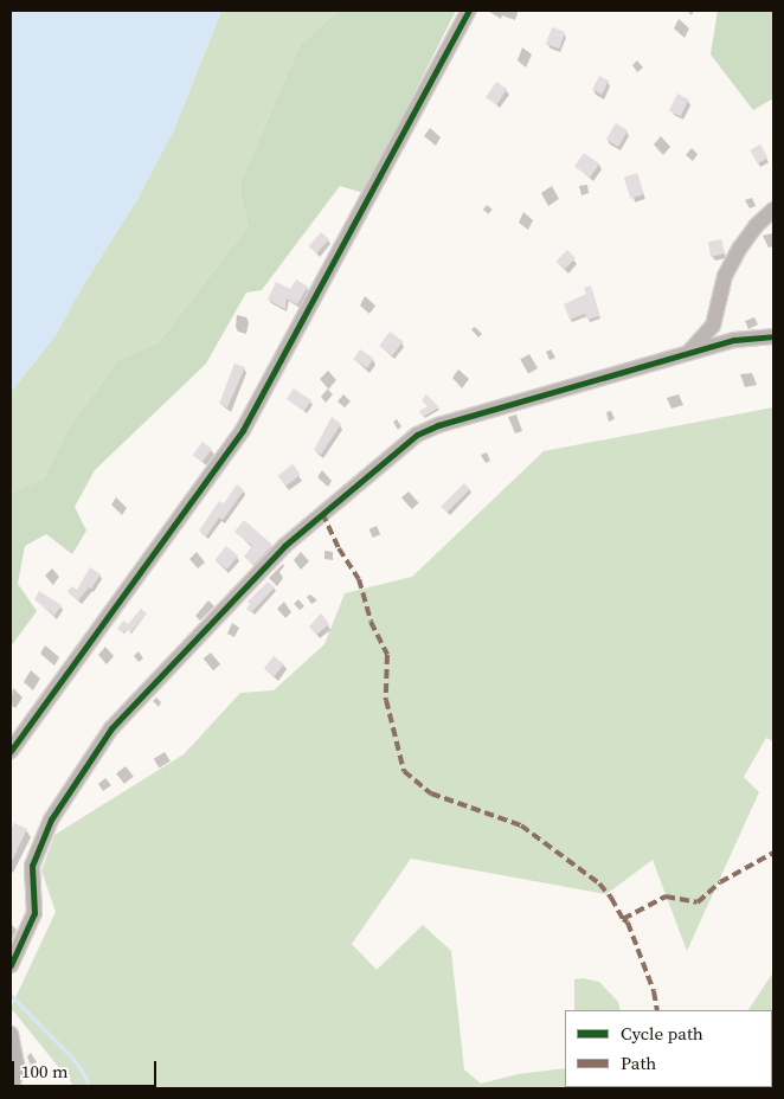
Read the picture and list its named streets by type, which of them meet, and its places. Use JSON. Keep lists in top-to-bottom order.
{
  "legend": ["Cycle path", "Path"],
  "scale_bar": "100 m"
}
